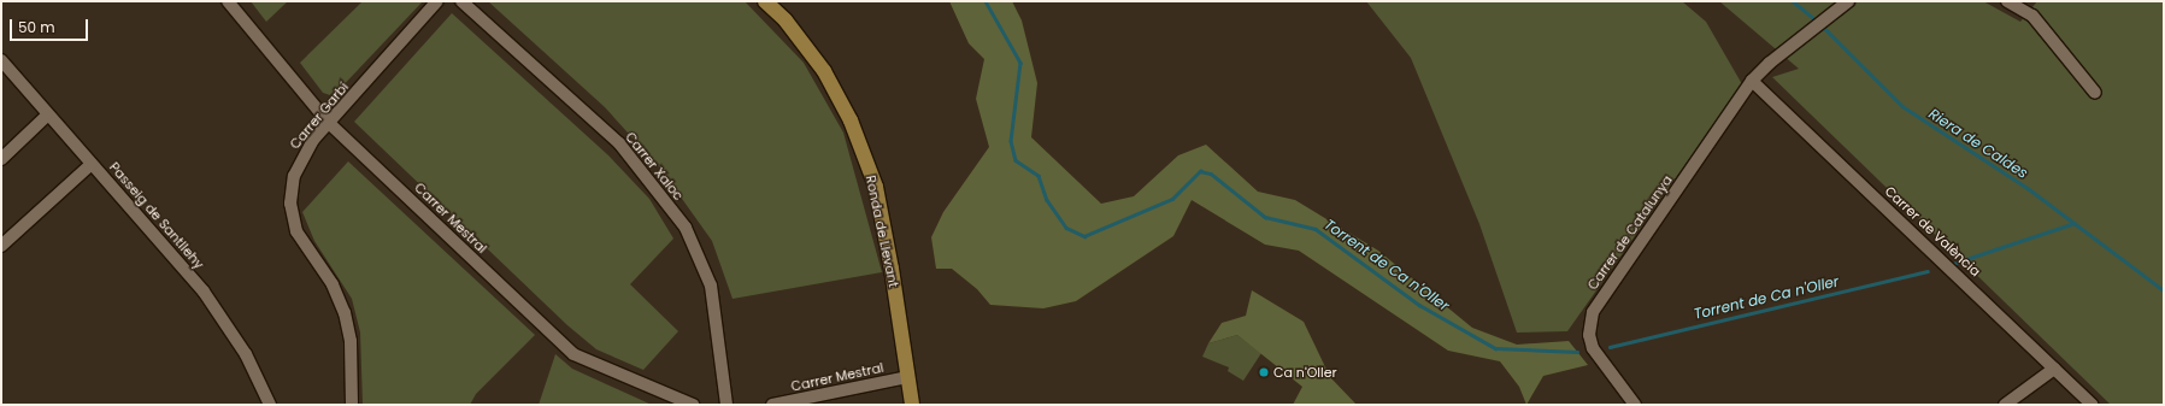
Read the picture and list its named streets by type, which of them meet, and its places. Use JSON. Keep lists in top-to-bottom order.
{
  "streets": {
    "main road": ["Ronda de Llevant"],
    "street": [
      "Carrer Garbí",
      "Carrer Xaloc",
      "Passeig de Santllehy",
      "Carrer Mestral",
      "Carrer de València",
      "Carrer de Catalunya"
    ]
  },
  "crossings": [
    ["Carrer Garbí", "Carrer Mestral"],
    ["Carrer Mestral", "Ronda de Llevant"],
    ["Carrer de València", "Carrer de Catalunya"]
  ],
  "water": ["Riera de Caldes", "Torrent de Ca n'Oller"],
  "places": ["Ca n'Oller"],
  "scale_bar": "50 m"
}
